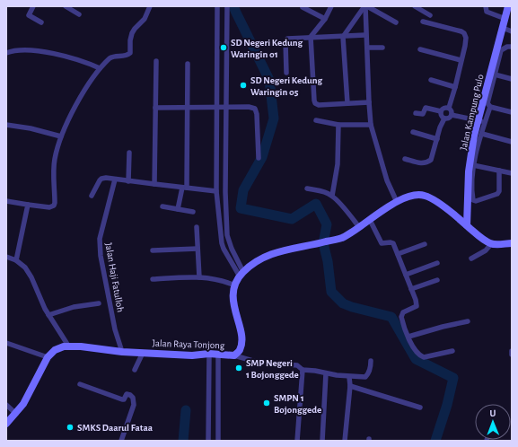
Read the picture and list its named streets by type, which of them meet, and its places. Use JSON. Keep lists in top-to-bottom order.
{
  "streets": {
    "main road": ["Jalan Kampung Pulo", "Jalan Raya Tonjong"],
    "street": ["Jalan Haji Fatulloh"]
  },
  "crossings": [
    ["Jalan Haji Fatulloh", "Jalan Raya Tonjong"]
  ],
  "places": [
    "SD Negeri Kedung Waringin 01",
    "SD Negeri Kedung Waringin 05",
    "SMP Negeri 1 Bojonggede",
    "SMPN 1 Bojonggede",
    "SMKS Daarul Fataa"
  ],
  "north": "top"
}
